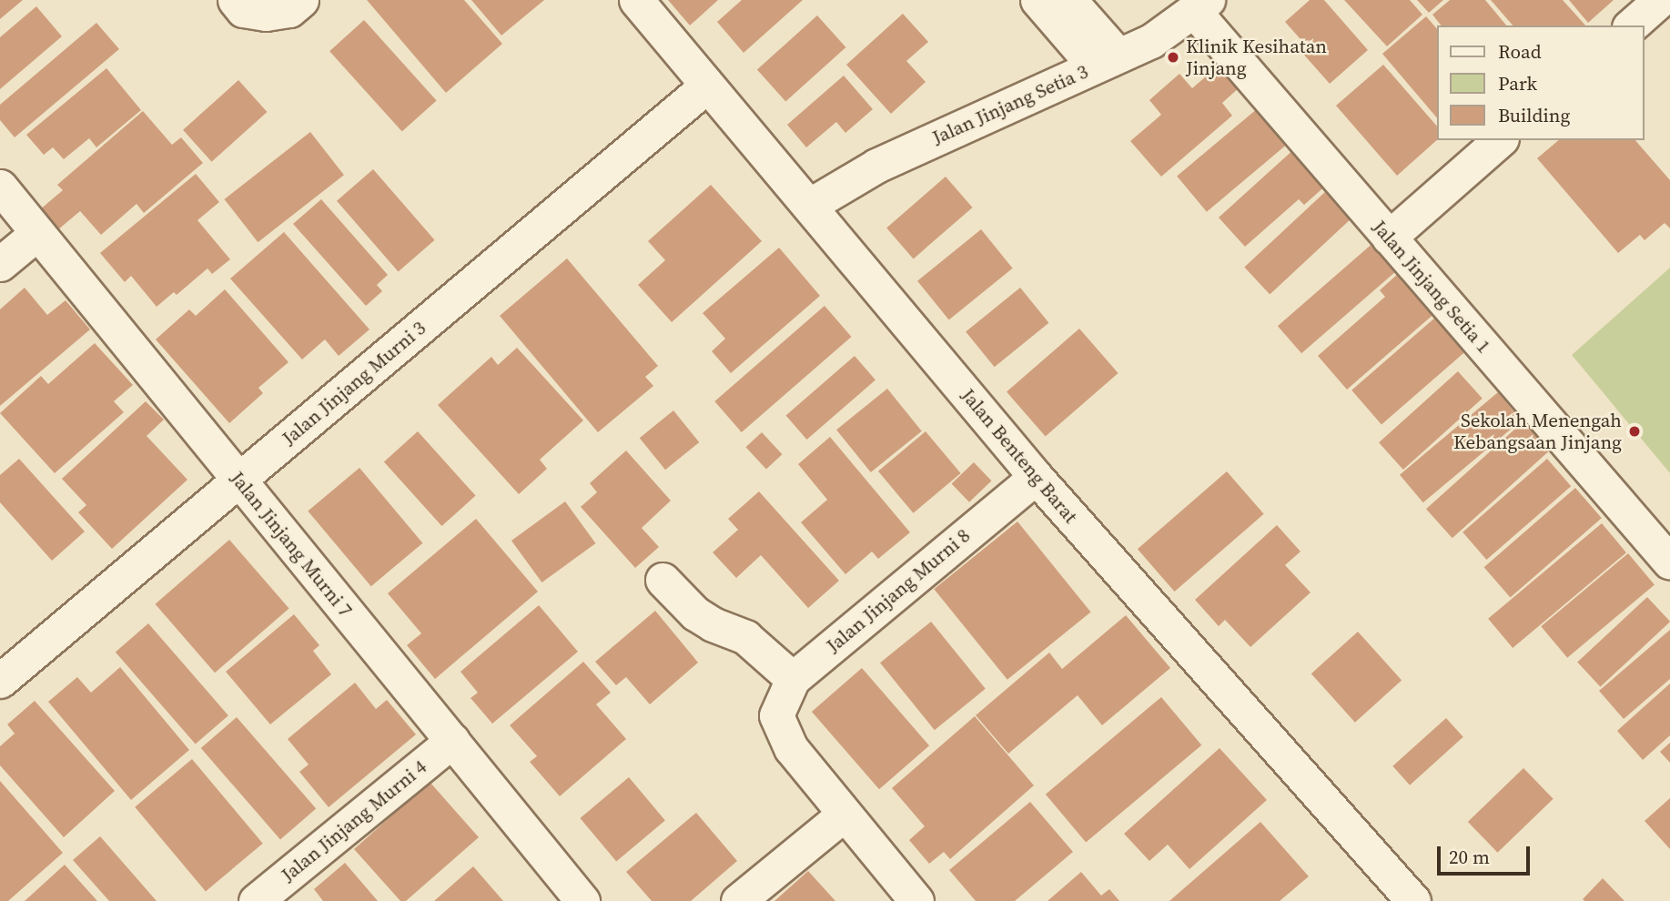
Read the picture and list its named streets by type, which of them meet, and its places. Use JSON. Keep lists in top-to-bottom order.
{
  "streets": {
    "street": [
      "Jalan Jinjang Setia 3",
      "Jalan Jinjang Setia 1",
      "Jalan Jinjang Murni 3",
      "Jalan Benteng Barat",
      "Jalan Jinjang Murni 7",
      "Jalan Jinjang Murni 8",
      "Jalan Jinjang Murni 4"
    ]
  },
  "crossings": [
    ["Jalan Jinjang Setia 3", "Jalan Jinjang Setia 1"],
    ["Jalan Jinjang Setia 3", "Jalan Benteng Barat"],
    ["Jalan Jinjang Murni 3", "Jalan Benteng Barat"],
    ["Jalan Jinjang Murni 3", "Jalan Jinjang Murni 7"],
    ["Jalan Benteng Barat", "Jalan Jinjang Murni 8"],
    ["Jalan Jinjang Murni 7", "Jalan Jinjang Murni 4"]
  ],
  "places": ["Klinik Kesihatan Jinjang", "Sekolah Menengah Kebangsaan Jinjang"],
  "legend": ["Road", "Park", "Building"],
  "scale_bar": "20 m"
}
